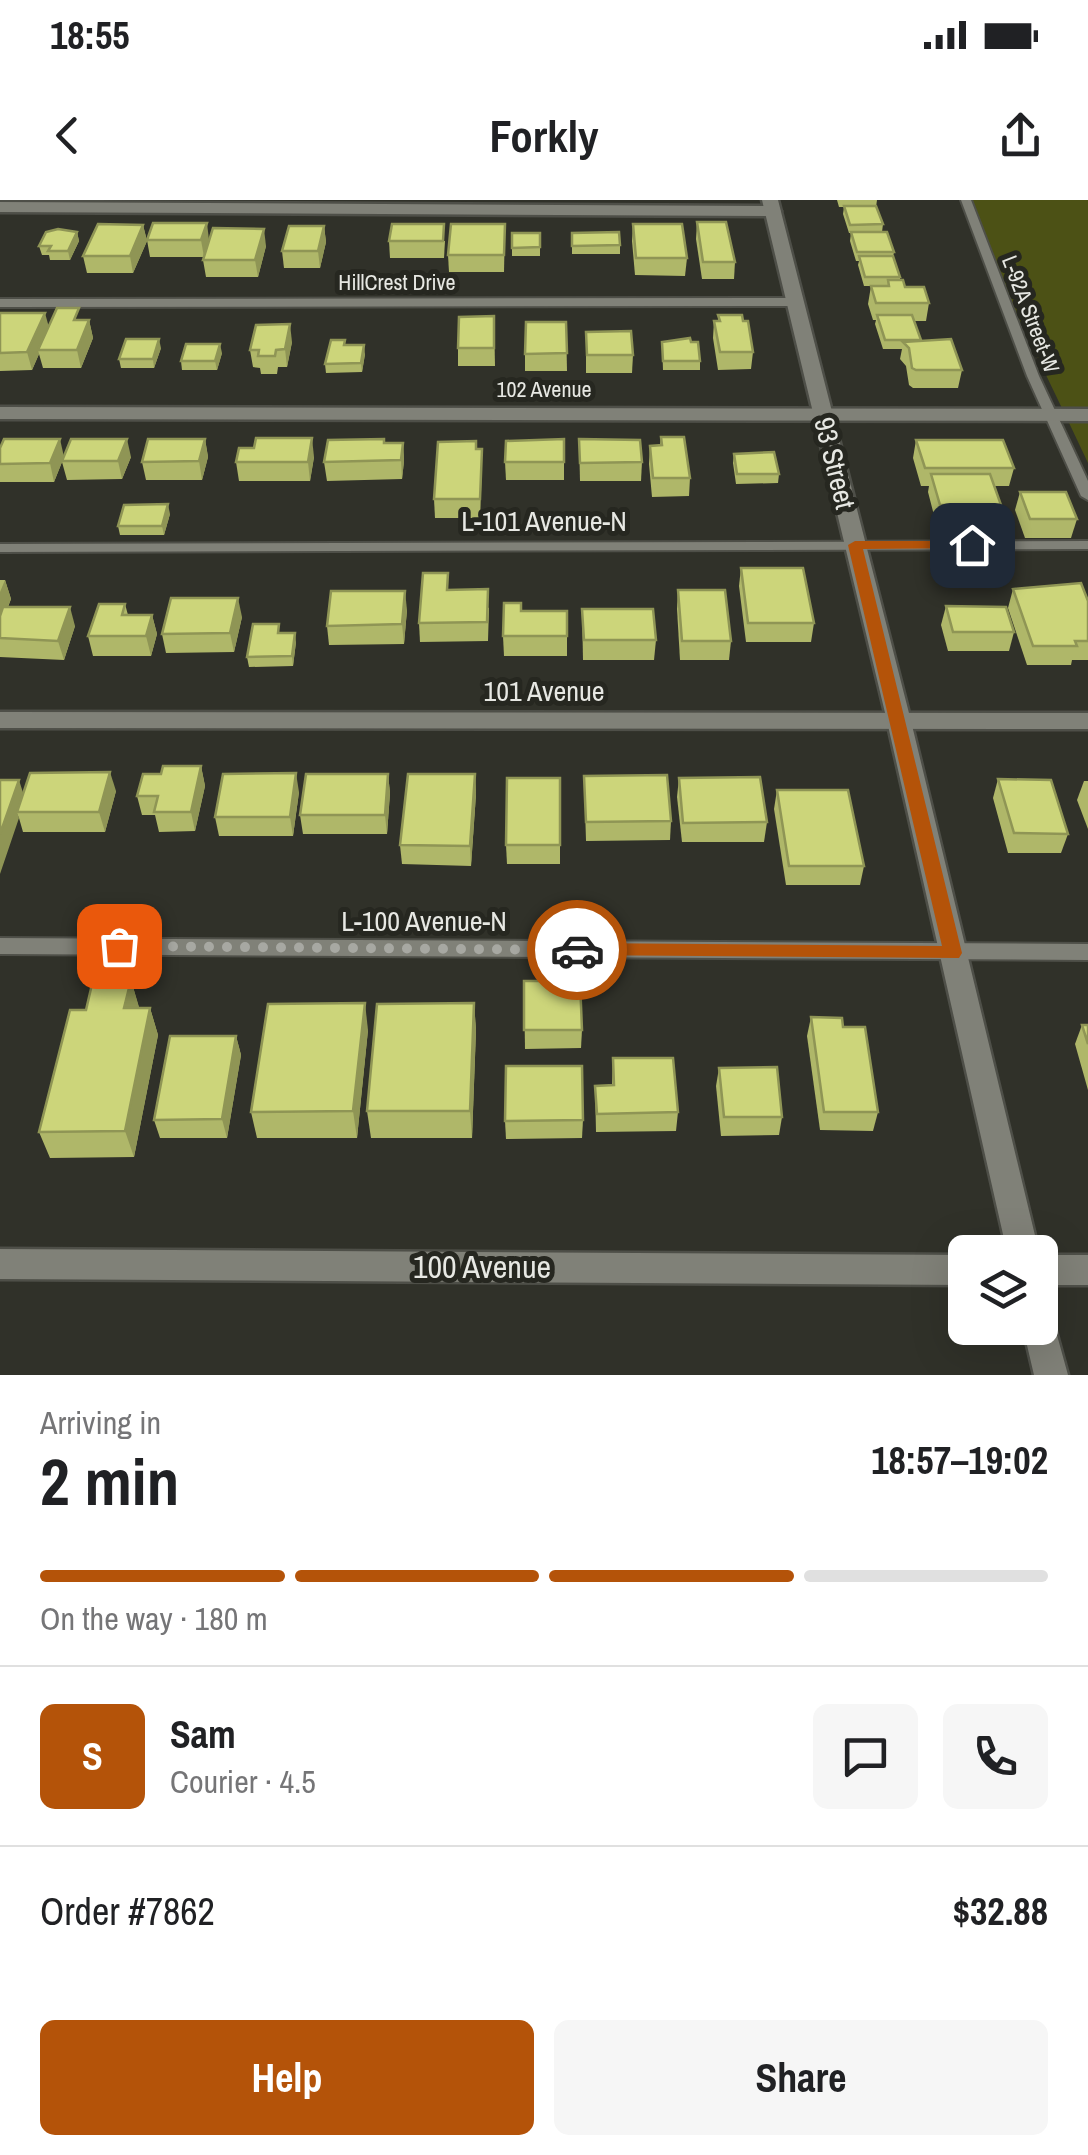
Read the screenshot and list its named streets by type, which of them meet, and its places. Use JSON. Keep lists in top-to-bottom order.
{
  "streets": {
    "street": [
      "102 Avenue",
      "93 Street",
      "101 Avenue",
      "100 Avenue"
    ],
    "lane": [
      "HillCrest Drive",
      "L-92A Street-W",
      "L-101 Avenue-N",
      "L-100 Avenue-N"
    ]
  },
  "crossings": [
    ["HillCrest Drive", "93 Street"],
    ["L-92A Street-W", "102 Avenue"],
    ["102 Avenue", "93 Street"],
    ["93 Street", "L-101 Avenue-N"],
    ["93 Street", "101 Avenue"],
    ["93 Street", "L-100 Avenue-N"]
  ],
  "page": {
    "status": "18:55",
    "header": "Forkly",
    "heading": ["2 min", "Arriving in", "18:57–19:02"],
    "panel": [
      "Sam",
      "Courier · 4.5",
      "Order #7862",
      "$32.88"
    ],
    "bar": "On the way · 180 m",
    "round": "S",
    "buttons": ["Help", "Share"]
  }
}
